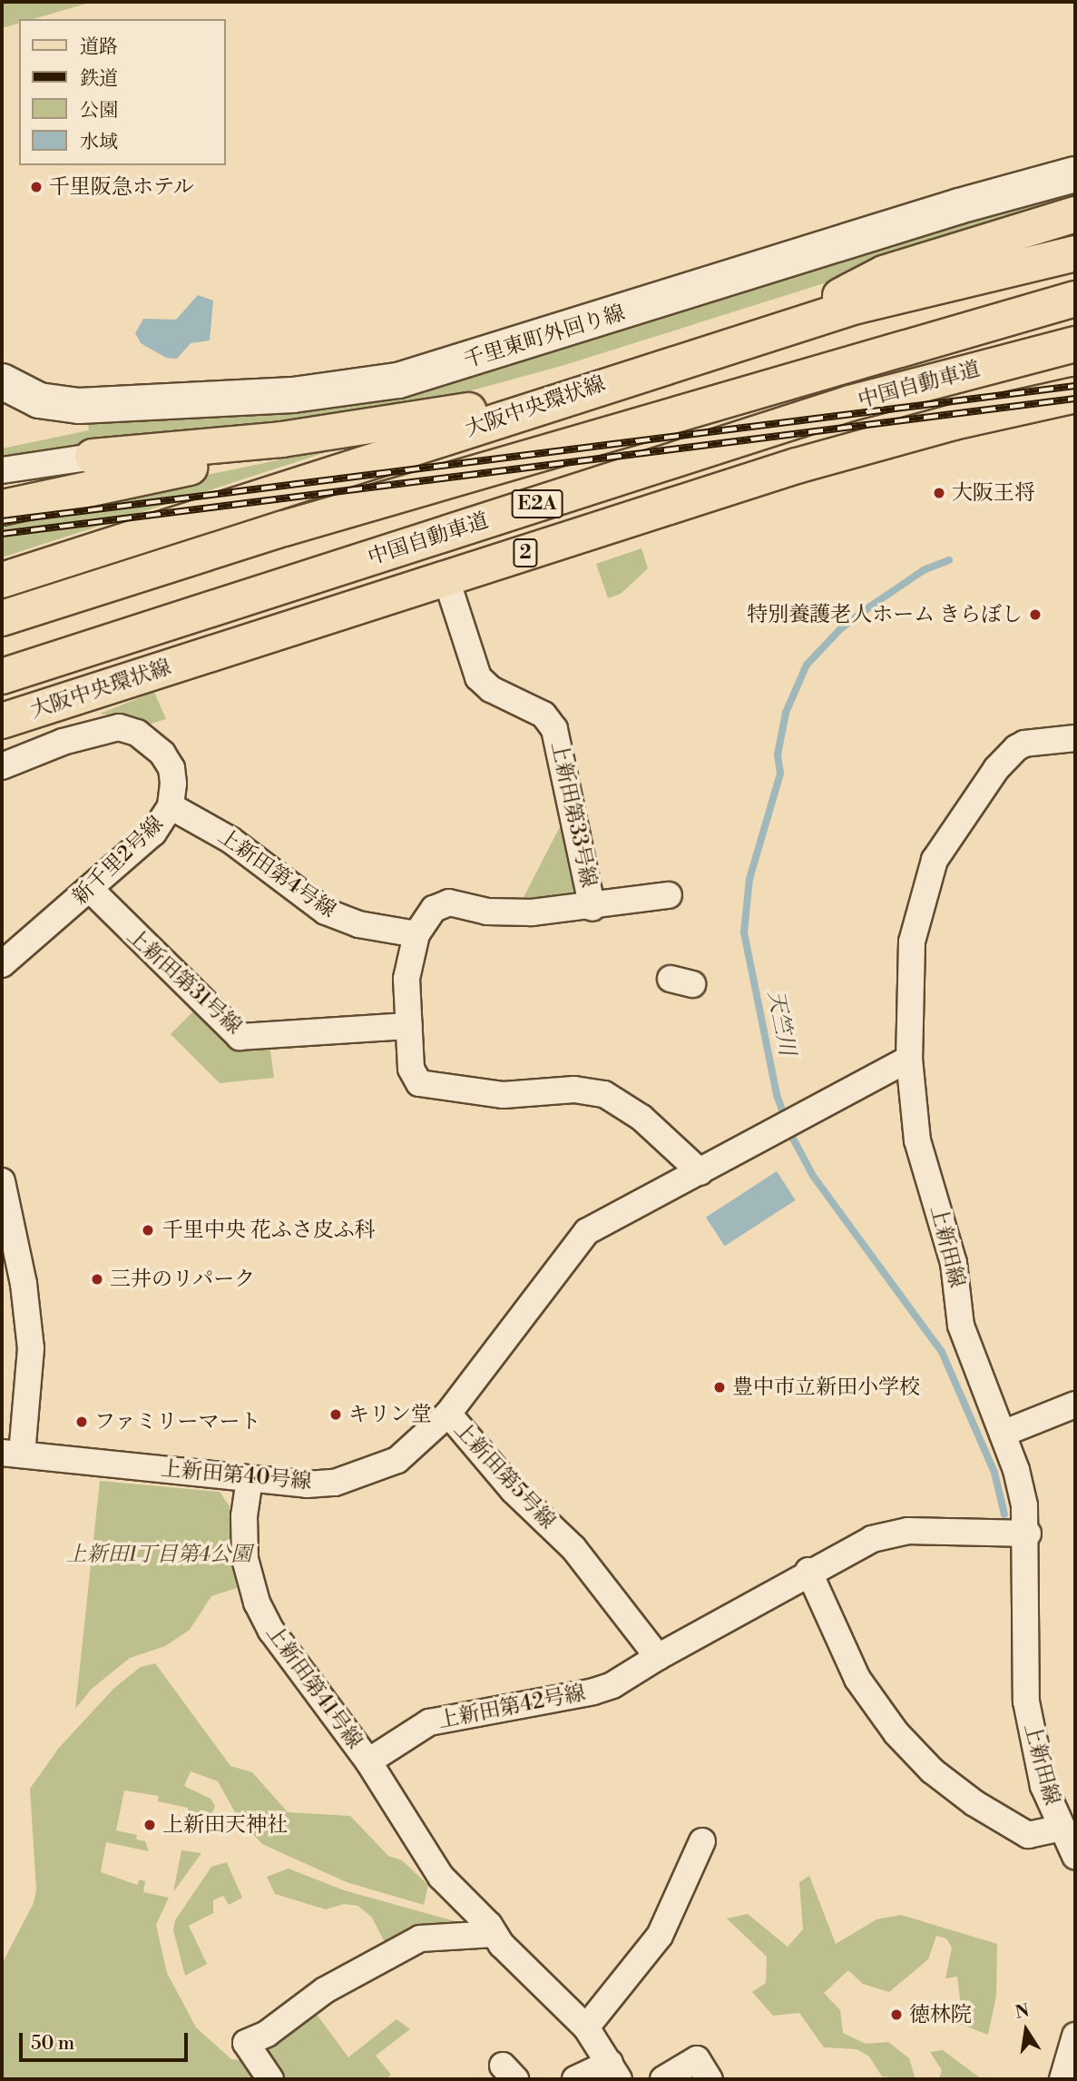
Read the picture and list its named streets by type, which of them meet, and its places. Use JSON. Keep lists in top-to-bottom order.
{
  "streets": {
    "main road": [
      "中国自動車道",
      "大阪中央環状線",
      "E2A",
      "2"
    ],
    "street": [
      "千里東町外回り線",
      "上新田第33号線",
      "新千里2号線",
      "上新田第4号線",
      "上新田第31号線",
      "上新田線",
      "上新田第40号線",
      "上新田第5号線",
      "上新田第41号線",
      "上新田第42号線"
    ]
  },
  "crossings": [
    ["大阪中央環状線", "上新田第33号線"],
    ["新千里2号線", "上新田第4号線"],
    ["新千里2号線", "上新田第31号線"],
    ["上新田線", "上新田第5号線"],
    ["上新田第40号線", "上新田第5号線"],
    ["上新田第40号線", "上新田第41号線"],
    ["上新田第5号線", "上新田第42号線"],
    ["上新田第41号線", "上新田第42号線"]
  ],
  "water": ["天竺川"],
  "parks": ["上新田1丁目第4公園"],
  "places": [
    "千里阪急ホテル",
    "大阪王将",
    "特別養護老人ホーム きらぼし",
    "千里中央 花ふさ皮ふ科",
    "三井のリパーク",
    "豊中市立新田小学校",
    "キリン堂",
    "ファミリーマート",
    "上新田天神社",
    "徳林院"
  ],
  "legend": [
    "道路",
    "鉄道",
    "公園",
    "水域"
  ],
  "scale_bar": "50 m",
  "north": "top"
}
